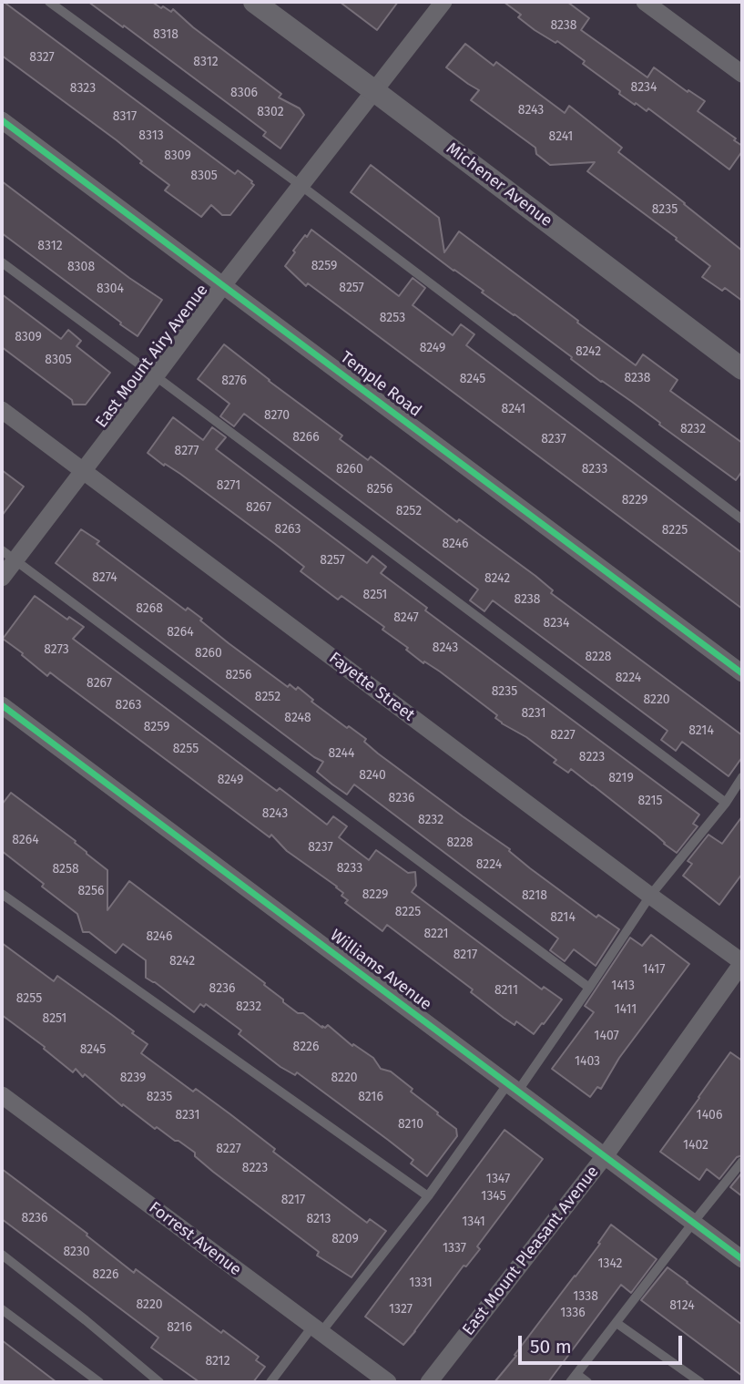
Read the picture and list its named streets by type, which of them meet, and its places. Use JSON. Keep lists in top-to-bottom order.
{
  "streets": {
    "street": [
      "Michener Avenue",
      "East Mount Airy Avenue",
      "Temple Road",
      "Fayette Street",
      "Williams Avenue",
      "Forrest Avenue",
      "East Mount Pleasant Avenue"
    ]
  },
  "crossings": [
    ["Michener Avenue", "East Mount Airy Avenue"],
    ["East Mount Airy Avenue", "Temple Road"],
    ["East Mount Airy Avenue", "Fayette Street"],
    ["Fayette Street", "East Mount Pleasant Avenue"],
    ["Williams Avenue", "East Mount Pleasant Avenue"]
  ],
  "house_numbers": [
    "8238",
    "8318",
    "8327",
    "8312",
    "8234",
    "8323",
    "8306",
    "8243",
    "8302",
    "8317",
    "8313",
    "8241",
    "8309",
    "8305",
    "8235",
    "8312",
    "8259",
    "8308",
    "8257",
    "8304",
    "8253",
    "8309",
    "8249",
    "8242",
    "8305",
    "8238",
    "8245",
    "8276",
    "8241",
    "8270",
    "8232",
    "8266",
    "8237",
    "8277",
    "8260",
    "8233",
    "8271",
    "8256",
    "8229",
    "8267",
    "8252",
    "8263",
    "8225",
    "8246",
    "8257",
    "8274",
    "8242",
    "8251",
    "8238",
    "8268",
    "8247",
    "8234",
    "8264",
    "8243",
    "8273",
    "8260",
    "8228",
    "8256",
    "8224",
    "8267",
    "8235",
    "8252",
    "8220",
    "8263",
    "8231",
    "8248",
    "8259",
    "8214",
    "8227",
    "8255",
    "8244",
    "8223",
    "8240",
    "8219",
    "8249",
    "8236",
    "8215",
    "8243",
    "8232",
    "8264",
    "8228",
    "8237",
    "8224",
    "8233",
    "8258",
    "8256",
    "8229",
    "8218",
    "8225",
    "8214",
    "8221",
    "8246",
    "8217",
    "8242",
    "1417",
    "1413",
    "8236",
    "8211",
    "8255",
    "8232",
    "1411",
    "8251",
    "1407",
    "8226",
    "8245",
    "1403",
    "8239",
    "8220",
    "8235",
    "8216",
    "8231",
    "1406",
    "8210",
    "1402",
    "8227",
    "8223",
    "1347",
    "1345",
    "8217",
    "8236",
    "8213",
    "1341",
    "8209",
    "1337",
    "8230",
    "1342",
    "8226",
    "1331",
    "1338",
    "8220",
    "8124",
    "1327",
    "1336",
    "8216",
    "8212"
  ],
  "scale_bar": "50 m"
}
